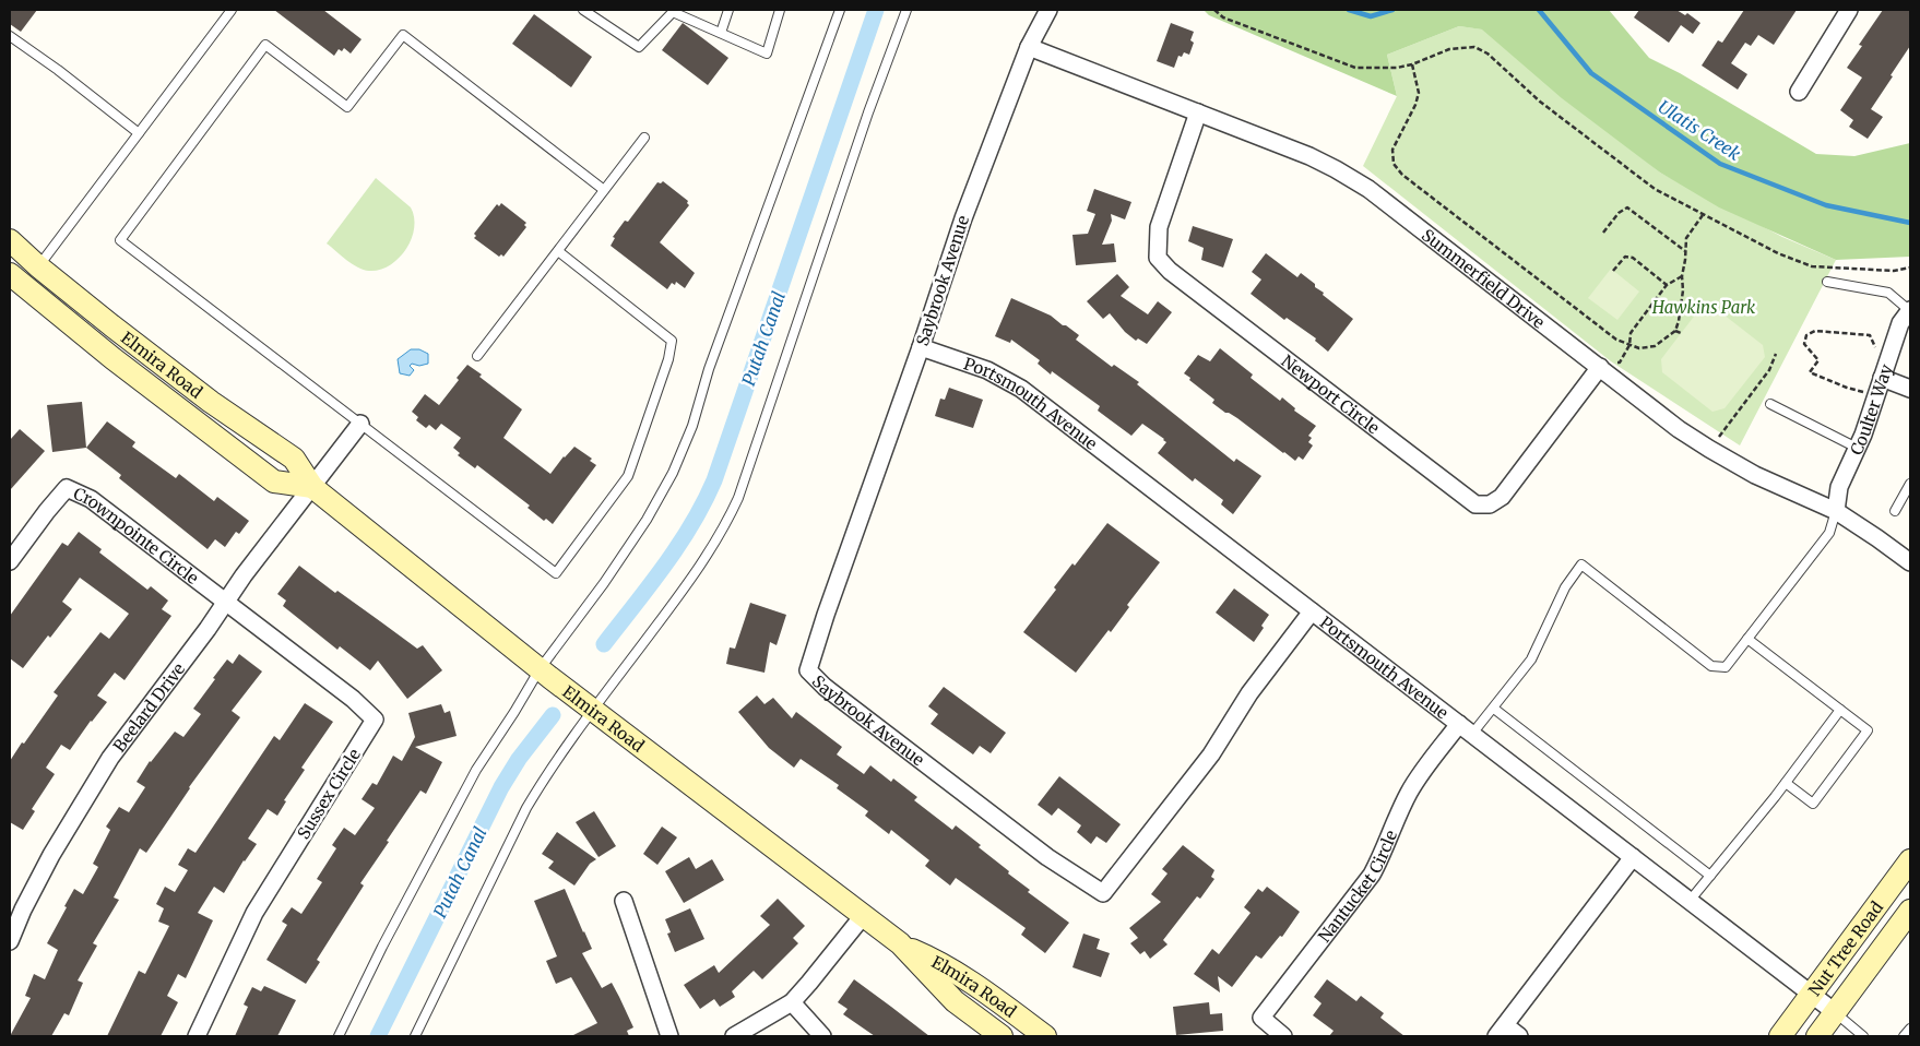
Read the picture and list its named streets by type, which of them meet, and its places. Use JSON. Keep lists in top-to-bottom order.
{
  "streets": {
    "main road": ["Elmira Road", "Nut Tree Road"],
    "street": [
      "Summerfield Drive",
      "Saybrook Avenue",
      "Newport Circle",
      "Portsmouth Avenue",
      "Coulter Way",
      "Crownpointe Circle",
      "Beelard Drive",
      "Sussex Circle",
      "Nantucket Circle"
    ]
  },
  "crossings": [
    ["Summerfield Drive", "Saybrook Avenue"],
    ["Summerfield Drive", "Newport Circle"],
    ["Summerfield Drive", "Coulter Way"],
    ["Saybrook Avenue", "Portsmouth Avenue"],
    ["Elmira Road", "Beelard Drive"],
    ["Portsmouth Avenue", "Nantucket Circle"],
    ["Portsmouth Avenue", "Nut Tree Road"],
    ["Crownpointe Circle", "Beelard Drive"],
    ["Crownpointe Circle", "Sussex Circle"],
    ["Beelard Drive", "Sussex Circle"]
  ],
  "water": ["Ulatis Creek", "Putah Canal"],
  "parks": ["Hawkins Park"]
}
